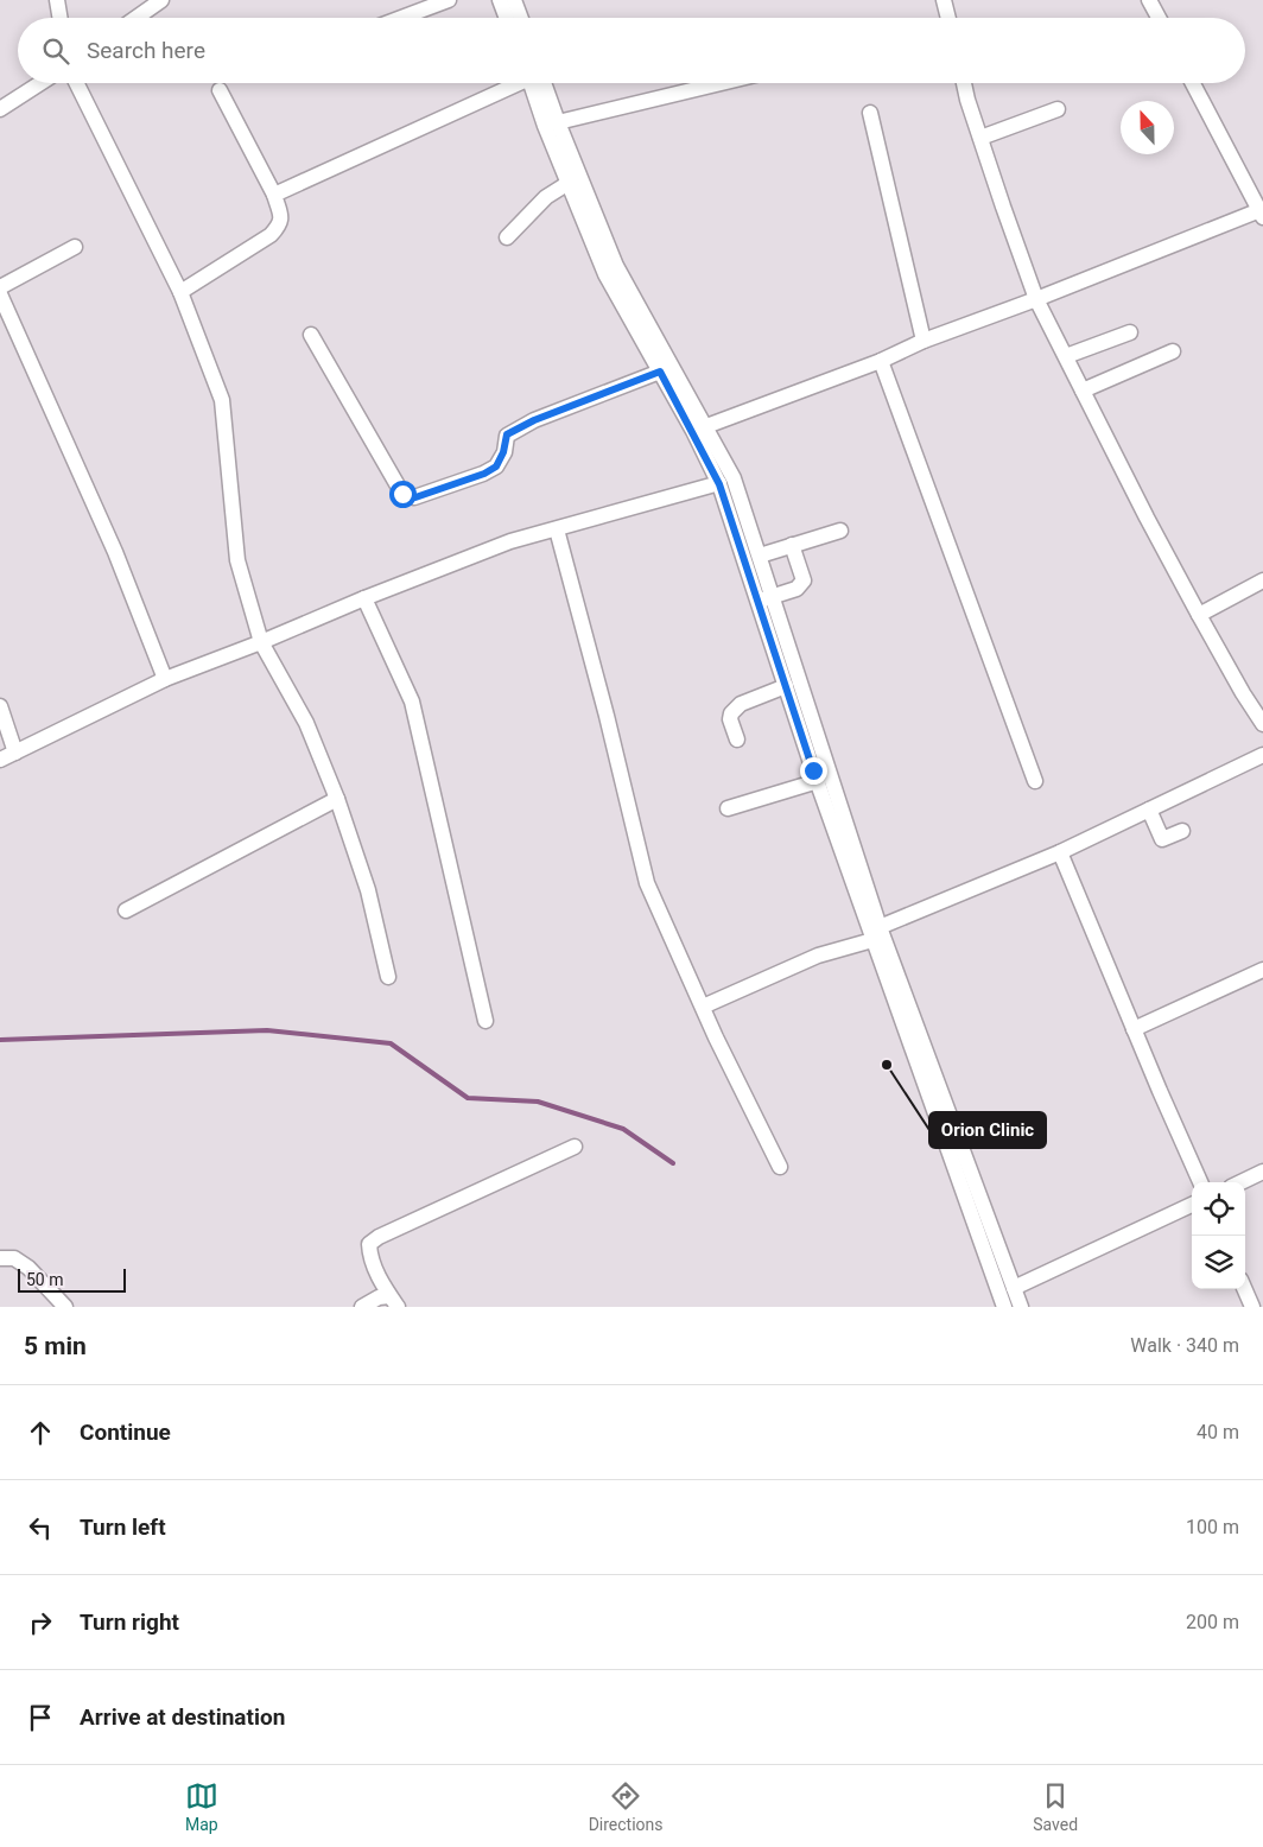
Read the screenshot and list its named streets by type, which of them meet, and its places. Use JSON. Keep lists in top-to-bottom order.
{
  "places": ["Orion Clinic"],
  "scale_bar": "50 m",
  "north": "top",
  "page": {
    "search": "Search here",
    "scale": "50 m",
    "heading": ["5 min", "Walk · 340 m"],
    "list": [
      ["Continue", "40 m"],
      ["Turn left", "100 m"],
      ["Turn right", "200 m"],
      "Arrive at destination"
    ],
    "nav": ["Map", "Directions", "Saved"]
  }
}
